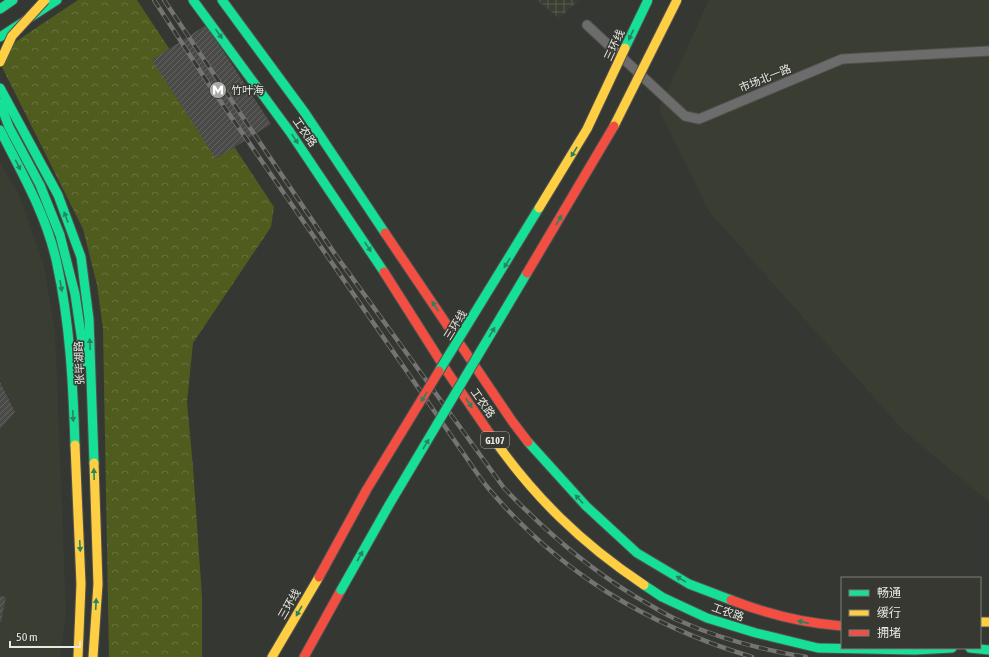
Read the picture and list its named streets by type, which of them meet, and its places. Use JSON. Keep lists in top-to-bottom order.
{
  "streets": {
    "main road": [
      "三环线",
      "工农路",
      "张毕湖路",
      "G107"
    ],
    "street": ["市场北一路"]
  },
  "places": {
    "metro station": ["竹叶海"]
  },
  "legend": ["畅通", "缓行", "拥堵"],
  "scale_bar": "50 m"
}
